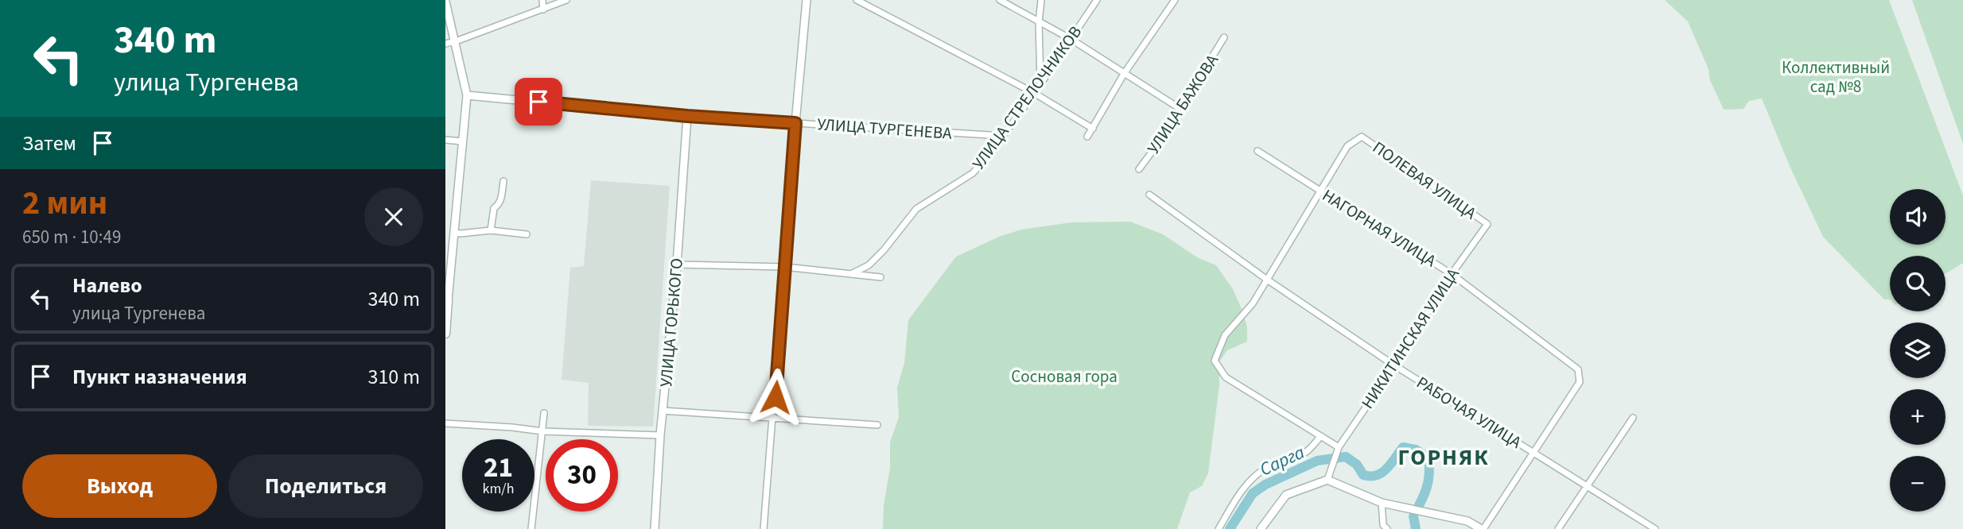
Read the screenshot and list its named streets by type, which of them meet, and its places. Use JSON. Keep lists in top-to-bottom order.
{
  "streets": {
    "street": [
      "УЛИЦА СТРЕЛОЧНИКОВ",
      "УЛИЦА БАЖОВА",
      "УЛИЦА ТУРГЕНЕВА",
      "ПОЛЕВАЯ УЛИЦА",
      "НАГОРНАЯ УЛИЦА",
      "УЛИЦА ГОРЬКОГО",
      "НИКИТИНСКАЯ УЛИЦА",
      "РАБОЧАЯ УЛИЦА"
    ]
  },
  "crossings": [
    ["УЛИЦА СТРЕЛОЧНИКОВ", "УЛИЦА ТУРГЕНЕВА"],
    ["УЛИЦА ТУРГЕНЕВА", "УЛИЦА ГОРЬКОГО"],
    ["ПОЛЕВАЯ УЛИЦА", "НАГОРНАЯ УЛИЦА"],
    ["ПОЛЕВАЯ УЛИЦА", "НИКИТИНСКАЯ УЛИЦА"],
    ["НАГОРНАЯ УЛИЦА", "НИКИТИНСКАЯ УЛИЦА"],
    ["НАГОРНАЯ УЛИЦА", "РАБОЧАЯ УЛИЦА"],
    ["НИКИТИНСКАЯ УЛИЦА", "РАБОЧАЯ УЛИЦА"]
  ],
  "districts": ["ГОРНЯК"],
  "water": ["Сарга"],
  "parks": ["Коллективный сад №8", "Сосновая гора"],
  "page": {
    "turn": ["340 m", "улица Тургенева"],
    "then": "Затем",
    "heading": ["2 мин", "650 m · 10:49"],
    "map_buttons": ["+", "−"],
    "list": [
      {
        "name": "Налево",
        "note": "улица Тургенева",
        "value": "340 m"
      },
      {
        "name": "Пункт назначения",
        "value": "310 m"
      }
    ],
    "speed": "21 km/h",
    "limit": "30",
    "buttons": ["Выход", "Поделиться"]
  }
}
